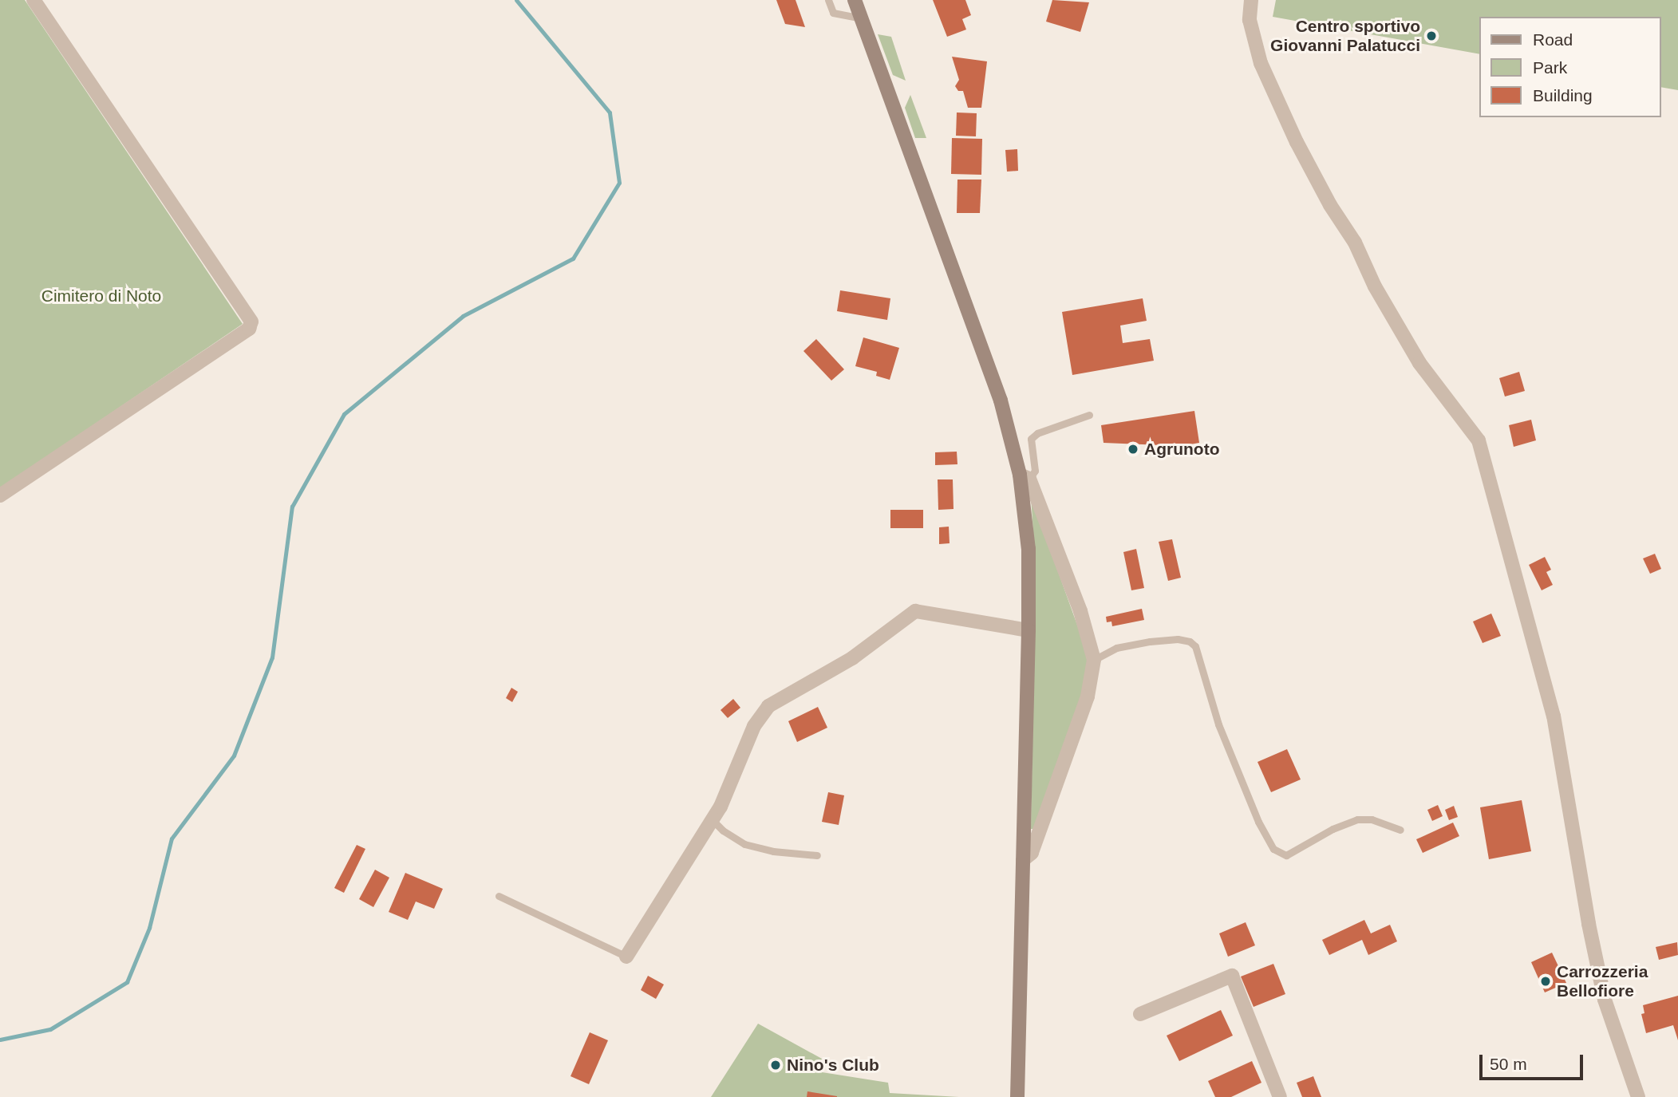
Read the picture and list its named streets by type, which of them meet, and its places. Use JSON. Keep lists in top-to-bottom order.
{
  "parks": ["Cimitero di Noto"],
  "places": [
    "Centro sportivo Giovanni Palatucci",
    "Agrunoto",
    "Carrozzeria Bellofiore",
    "Nino's Club"
  ],
  "legend": ["Road", "Park", "Building"],
  "scale_bar": "50 m"
}
